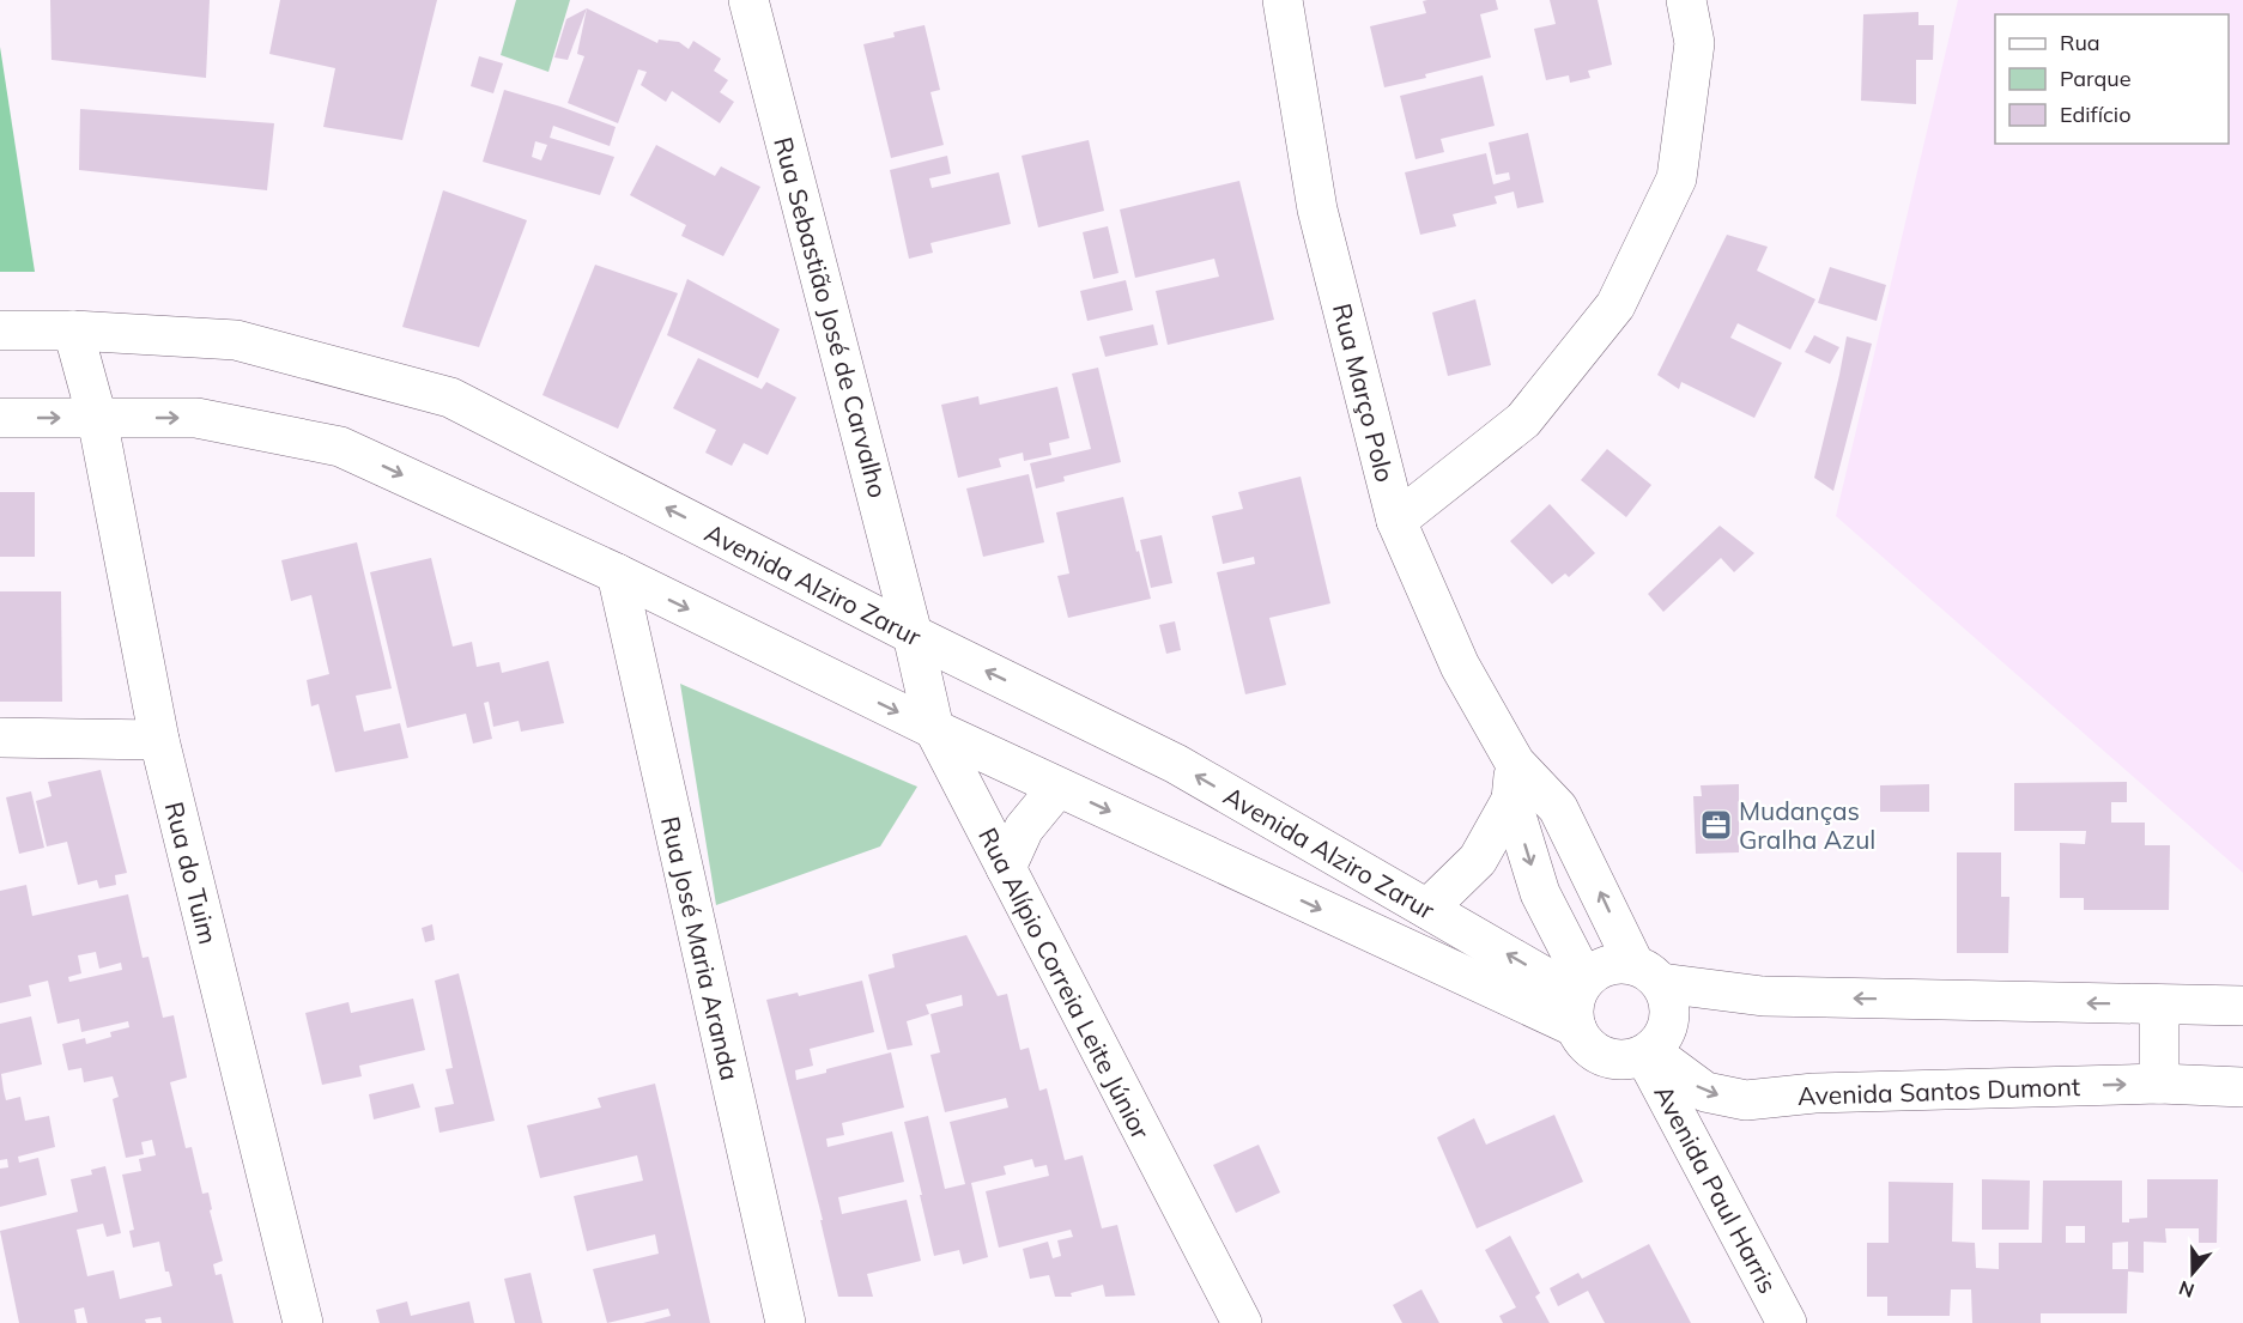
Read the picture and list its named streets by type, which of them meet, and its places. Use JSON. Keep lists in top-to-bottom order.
{
  "streets": {
    "street": [
      "Rua Sebastião José de Carvalho",
      "Rua Março Polo",
      "Avenida Alziro Zarur",
      "Rua do Tuim",
      "Rua José Maria Aranda",
      "Rua Alípio Correia Leite Júnior",
      "Avenida Santos Dumont",
      "Avenida Paul Harris"
    ]
  },
  "crossings": [
    ["Rua Sebastião José de Carvalho", "Avenida Alziro Zarur"],
    ["Rua Sebastião José de Carvalho", "Rua Alípio Correia Leite Júnior"],
    ["Rua Março Polo", "Avenida Alziro Zarur"],
    ["Rua Março Polo", "Avenida Santos Dumont"],
    ["Rua Março Polo", "Avenida Paul Harris"],
    ["Avenida Alziro Zarur", "Rua do Tuim"],
    ["Avenida Alziro Zarur", "Rua José Maria Aranda"],
    ["Avenida Alziro Zarur", "Rua Alípio Correia Leite Júnior"],
    ["Avenida Alziro Zarur", "Avenida Santos Dumont"],
    ["Avenida Alziro Zarur", "Avenida Paul Harris"],
    ["Avenida Santos Dumont", "Avenida Paul Harris"]
  ],
  "places": {
    "office": ["Mudanças Gralha Azul"]
  },
  "legend": ["Rua", "Parque", "Edifício"],
  "north": "bottom"
}
